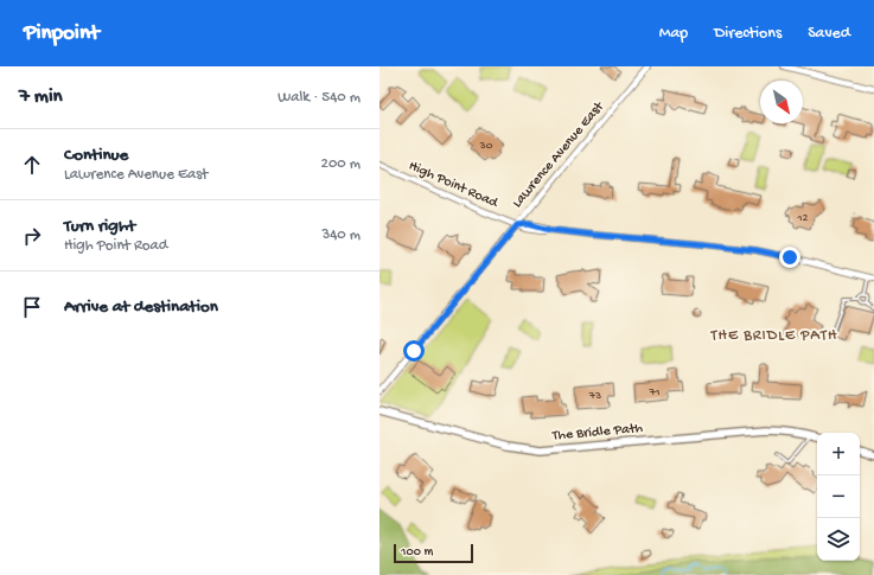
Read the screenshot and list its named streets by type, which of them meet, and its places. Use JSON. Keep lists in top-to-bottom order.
{
  "streets": {
    "street": ["Lawrence Avenue East", "High Point Road", "The Bridle Path"]
  },
  "crossings": [
    ["Lawrence Avenue East", "High Point Road"]
  ],
  "districts": ["THE BRIDLE PATH"],
  "house_numbers": [
    "30",
    "12",
    "71",
    "73"
  ],
  "scale_bar": "100 m",
  "north": "bottom right",
  "page": {
    "header": "Pinpoint",
    "nav": ["Map", "Directions", "Saved"],
    "heading": ["7 min", "Walk · 540 m"],
    "list": [
      ["Continue", "Lawrence Avenue East", "200 m"],
      ["Turn right", "High Point Road", "340 m"],
      "Arrive at destination"
    ],
    "map_buttons": ["+", "−"],
    "scale": "100 m"
  }
}
